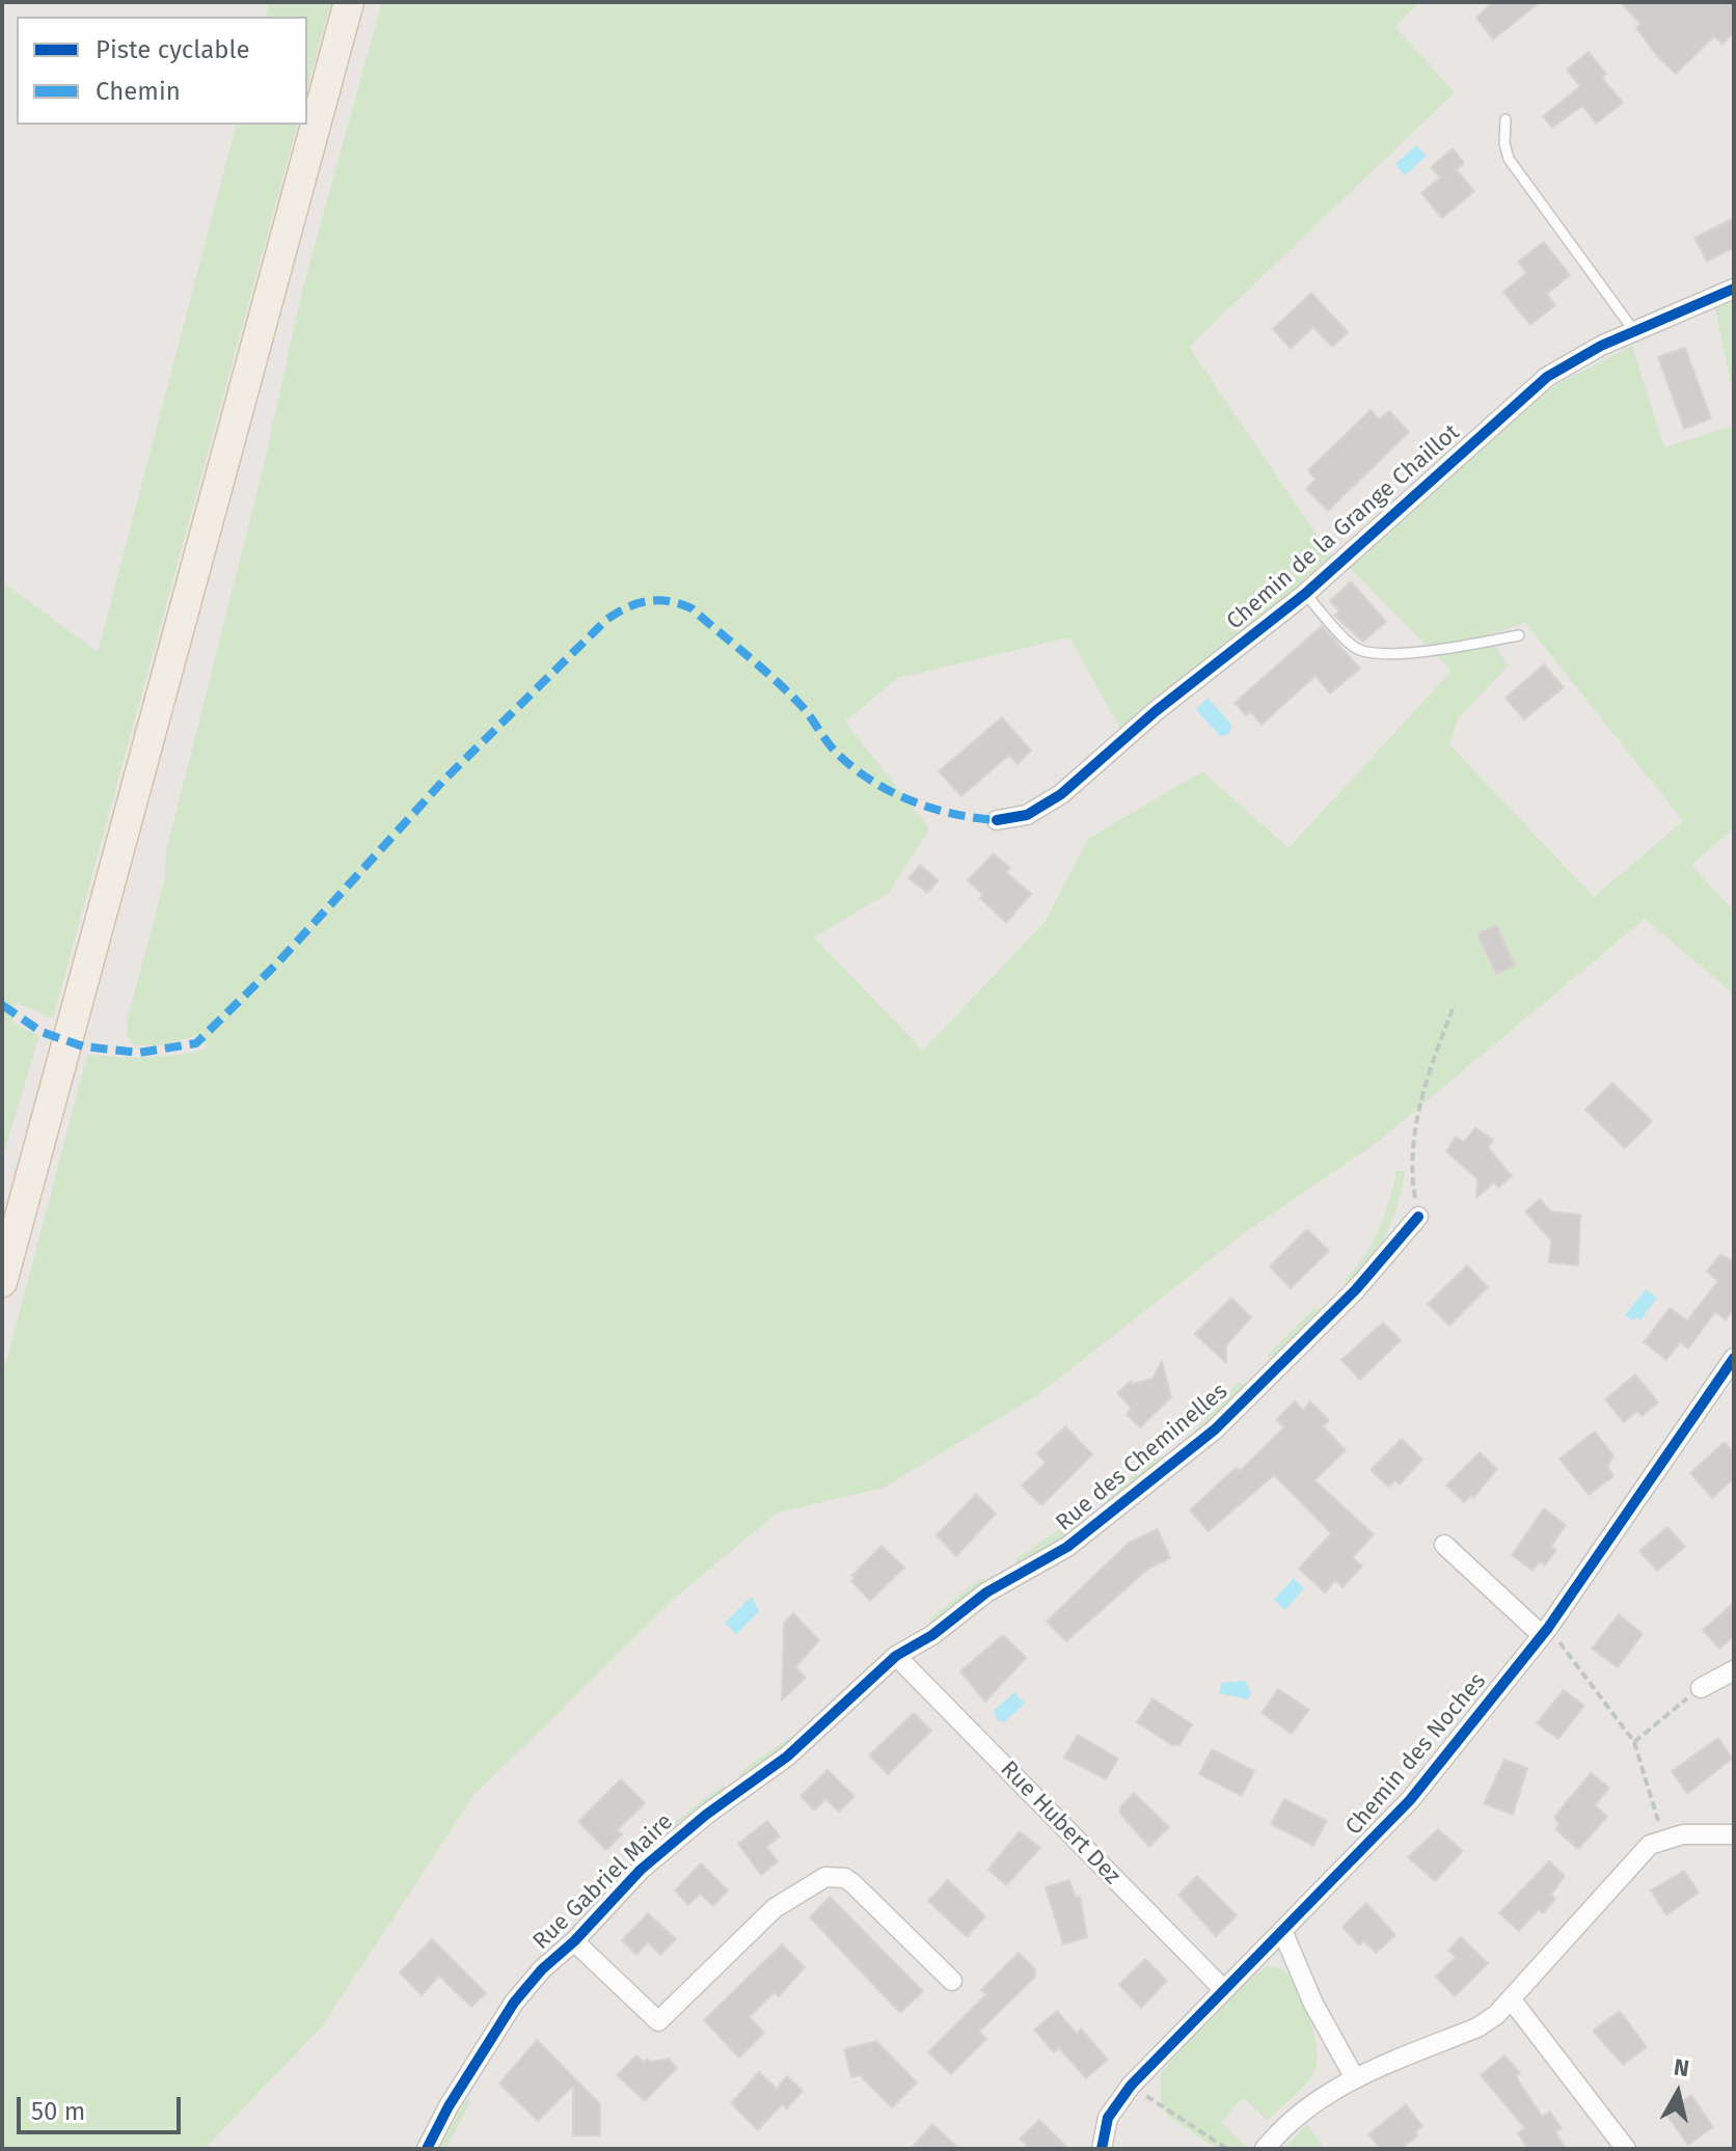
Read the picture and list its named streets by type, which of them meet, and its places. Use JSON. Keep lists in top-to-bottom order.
{
  "streets": {
    "street": [
      "Chemin de la Grange Chaillot",
      "Rue des Cheminelles",
      "Chemin des Noches",
      "Rue Hubert Dez",
      "Rue Gabriel Maire"
    ]
  },
  "crossings": [
    ["Rue des Cheminelles", "Rue Hubert Dez"],
    ["Rue des Cheminelles", "Rue Gabriel Maire"],
    ["Chemin des Noches", "Rue Hubert Dez"],
    ["Rue Hubert Dez", "Rue Gabriel Maire"]
  ],
  "legend": ["Piste cyclable", "Chemin"],
  "scale_bar": "50 m",
  "north": "top"
}
